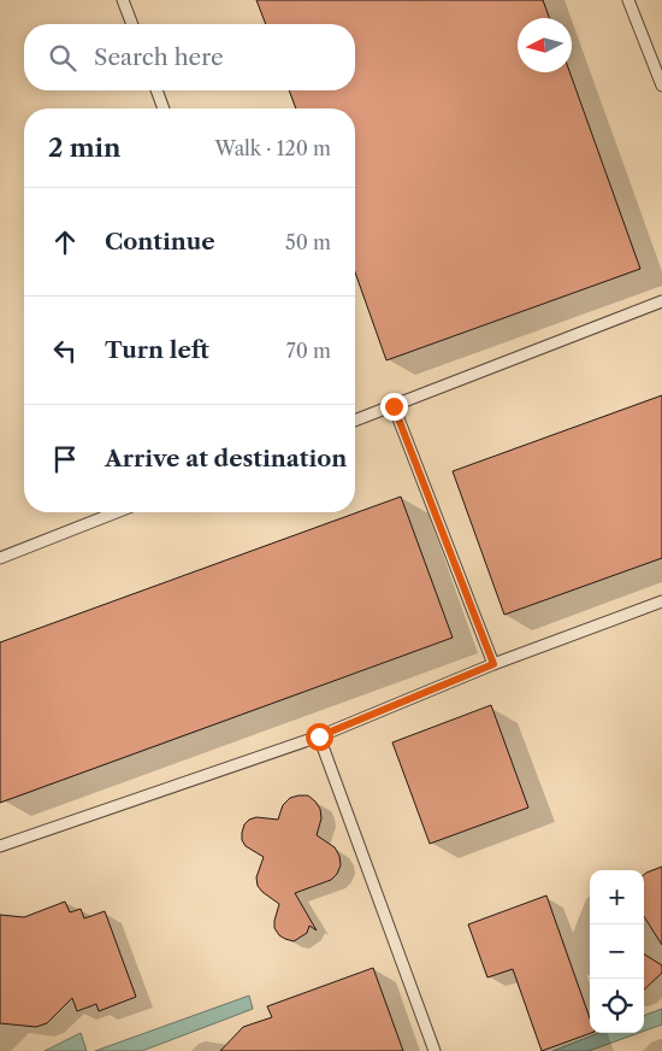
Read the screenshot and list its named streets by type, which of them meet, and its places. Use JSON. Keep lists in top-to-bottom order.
{
  "north": "left",
  "page": {
    "search": "Search here",
    "heading": ["2 min", "Walk · 120 m"],
    "list": [
      ["Continue", "50 m"],
      ["Turn left", "70 m"],
      "Arrive at destination"
    ],
    "map_buttons": ["+", "−"]
  }
}
